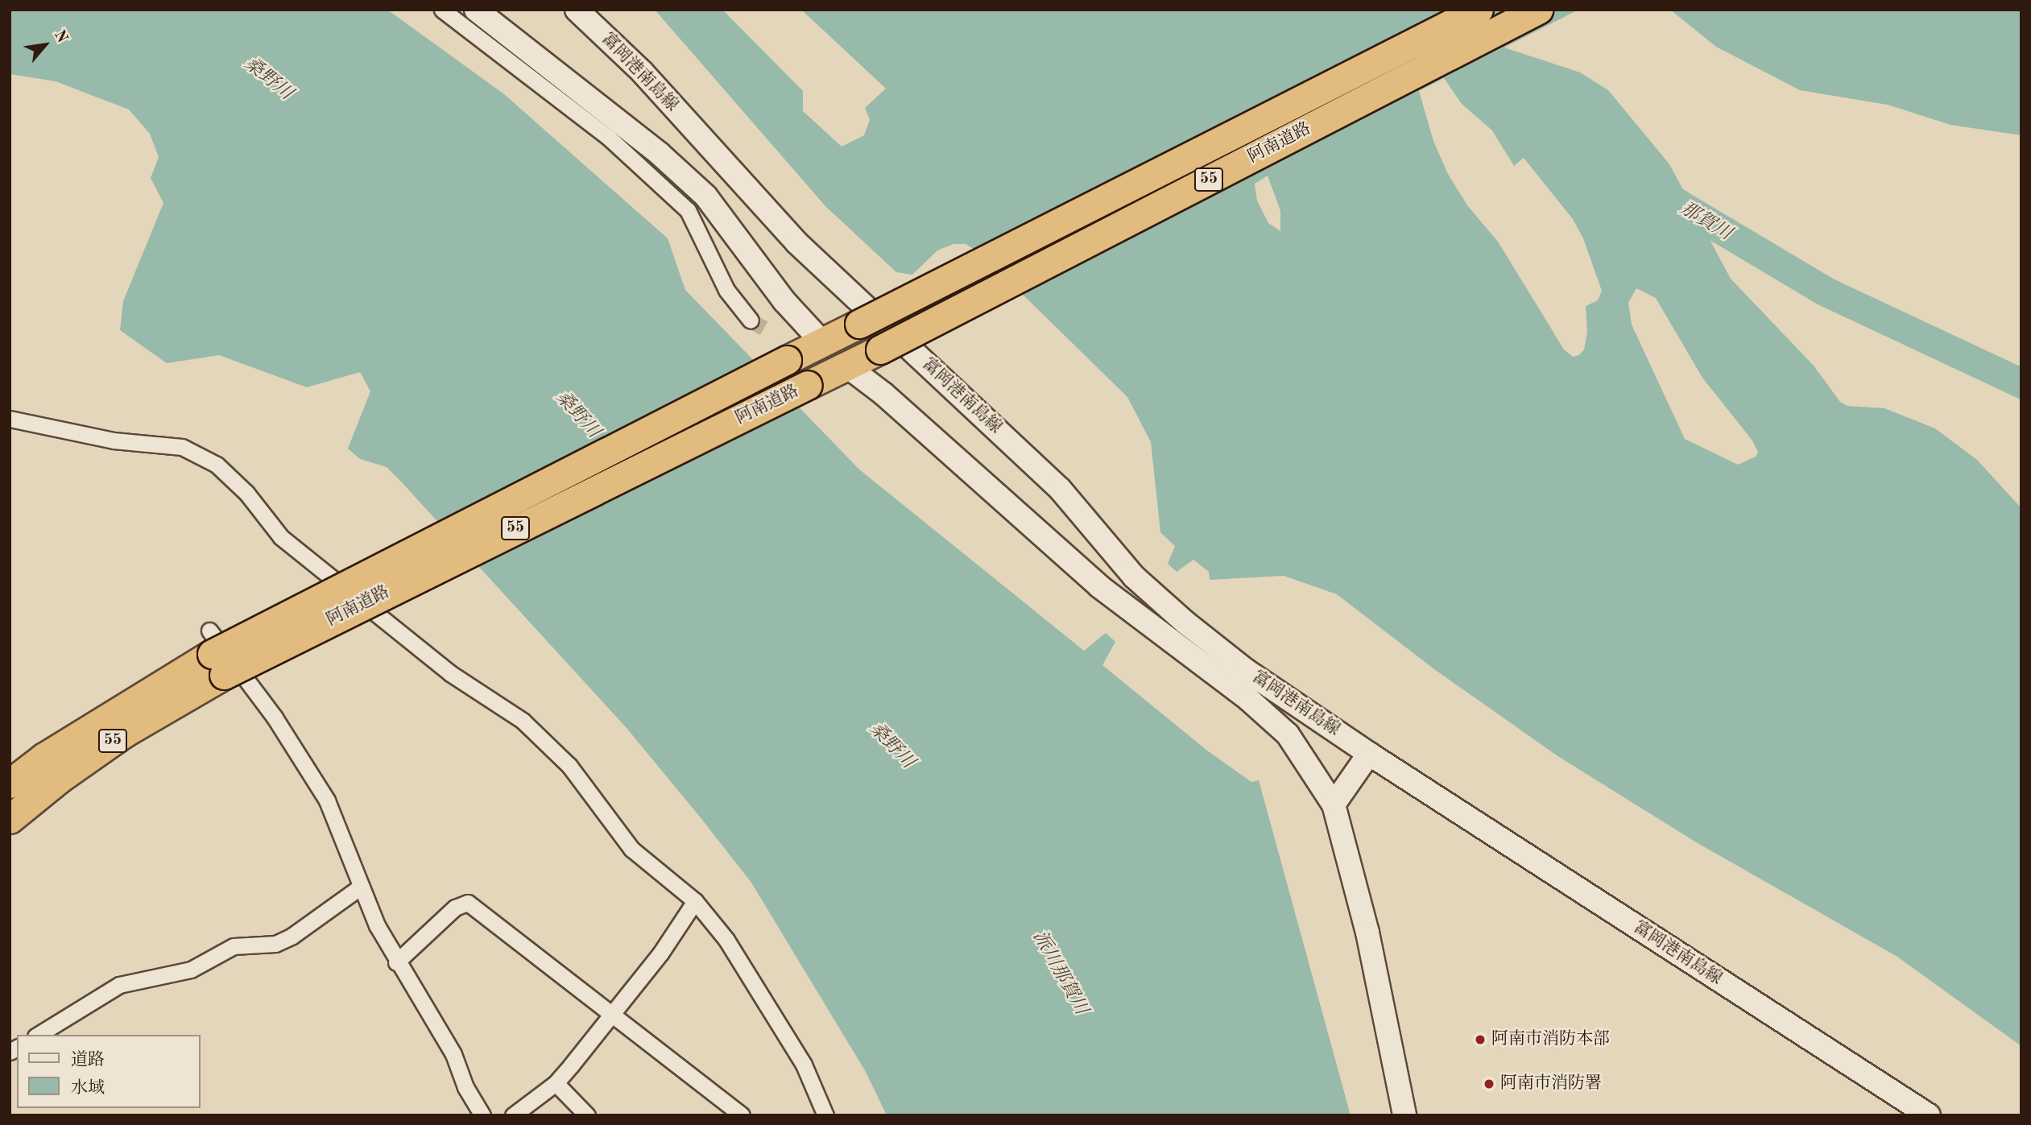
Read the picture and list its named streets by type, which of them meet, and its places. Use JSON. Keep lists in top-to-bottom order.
{
  "streets": {
    "highway": ["阿南道路", "55"],
    "main road": ["富岡港南島線"]
  },
  "water": ["桑野川", "那賀川", "派川那賀川"],
  "places": ["阿南市消防本部", "阿南市消防署"],
  "legend": ["道路", "水域"],
  "north": "top right"
}
